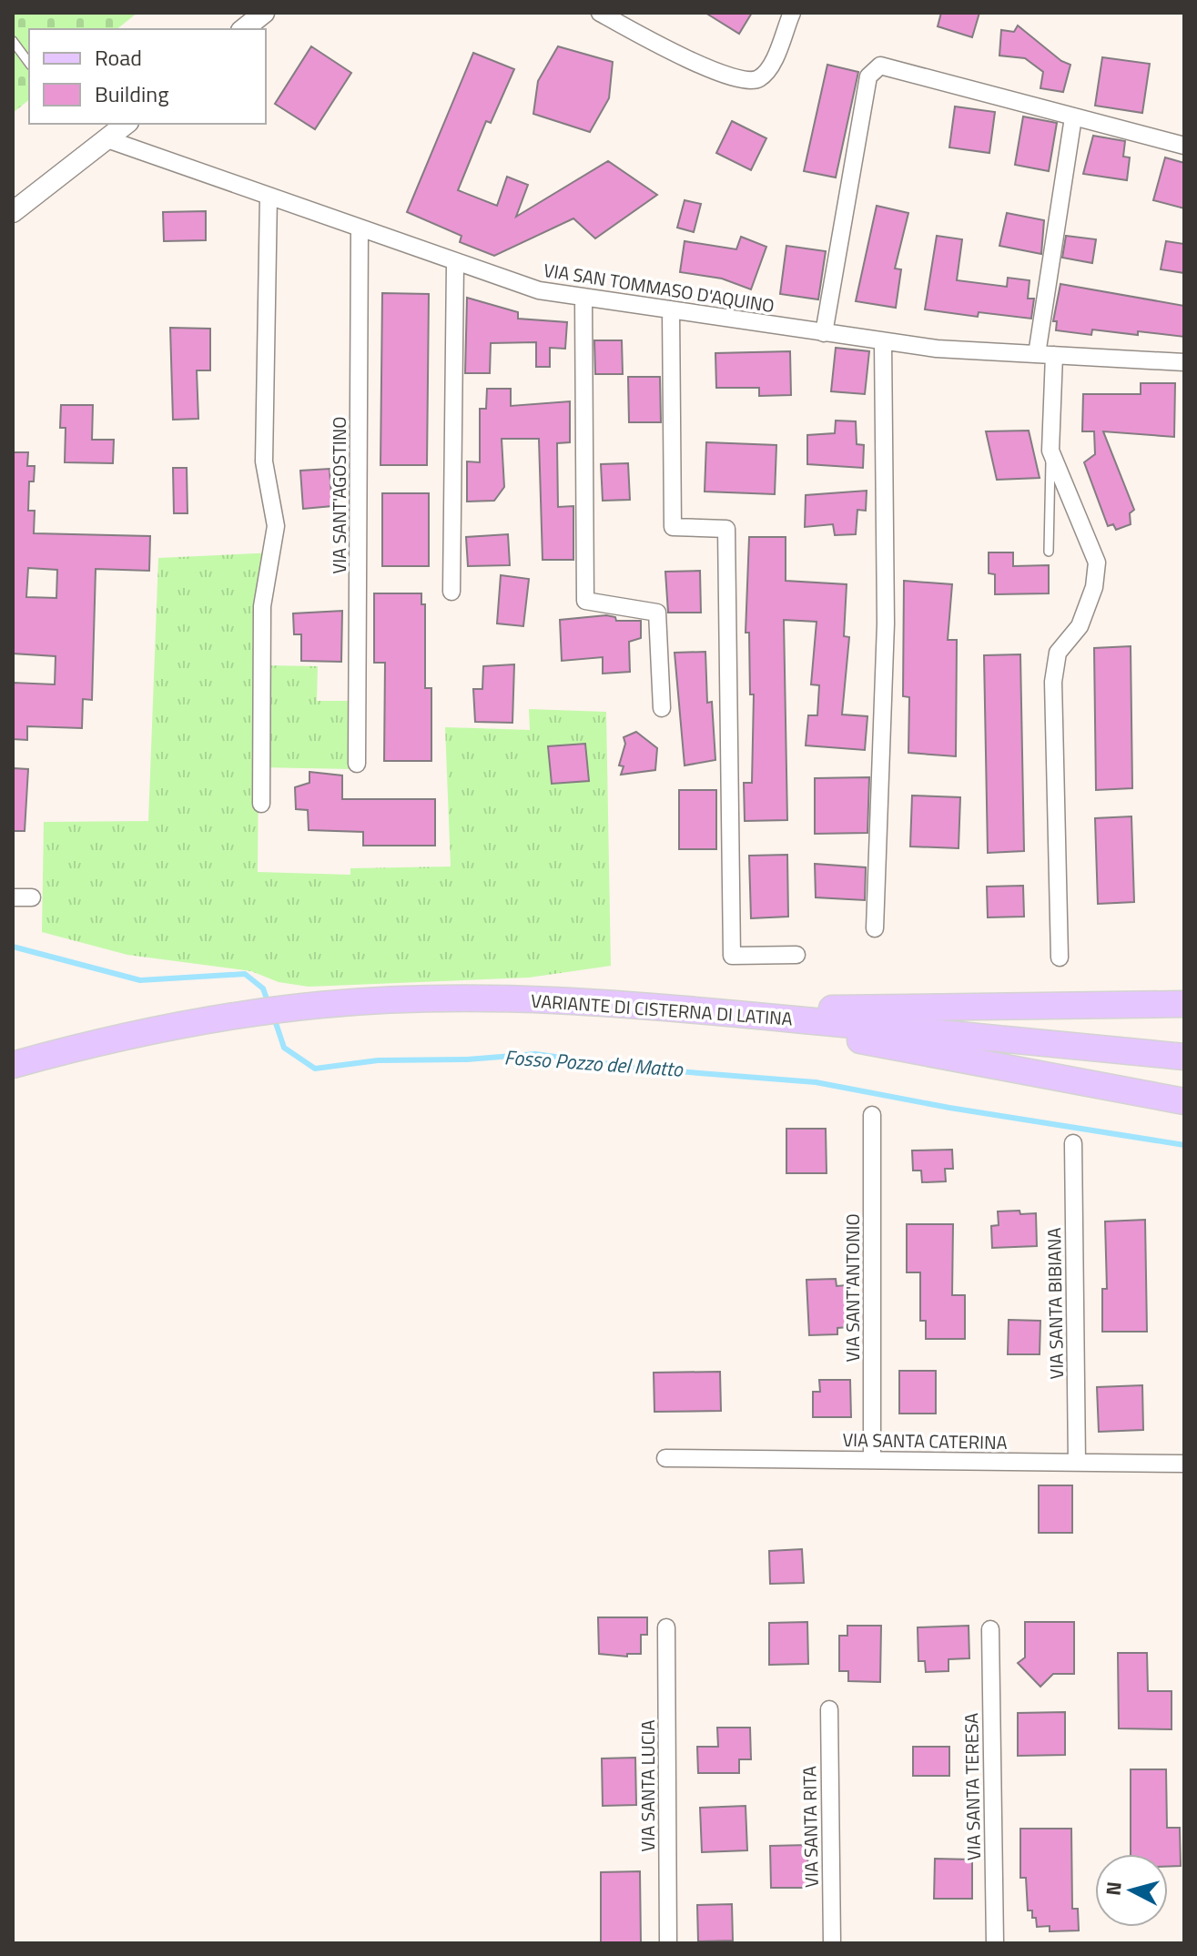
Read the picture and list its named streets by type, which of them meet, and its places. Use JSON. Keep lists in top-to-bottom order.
{
  "streets": {
    "main road": ["VARIANTE DI CISTERNA DI LATINA"],
    "street": [
      "VIA SAN TOMMASO D'AQUINO",
      "VIA SANT'AGOSTINO",
      "VIA SANT'ANTONIO",
      "VIA SANTA BIBIANA",
      "VIA SANTA CATERINA",
      "VIA SANTA LUCIA",
      "VIA SANTA TERESA",
      "VIA SANTA RITA"
    ]
  },
  "crossings": [
    ["VIA SAN TOMMASO D'AQUINO", "VIA SANT'AGOSTINO"],
    ["VIA SANT'ANTONIO", "VIA SANTA CATERINA"],
    ["VIA SANTA BIBIANA", "VIA SANTA CATERINA"]
  ],
  "water": ["Fosso Pozzo del Matto"],
  "legend": ["Road", "Building"],
  "north": "left"
}
